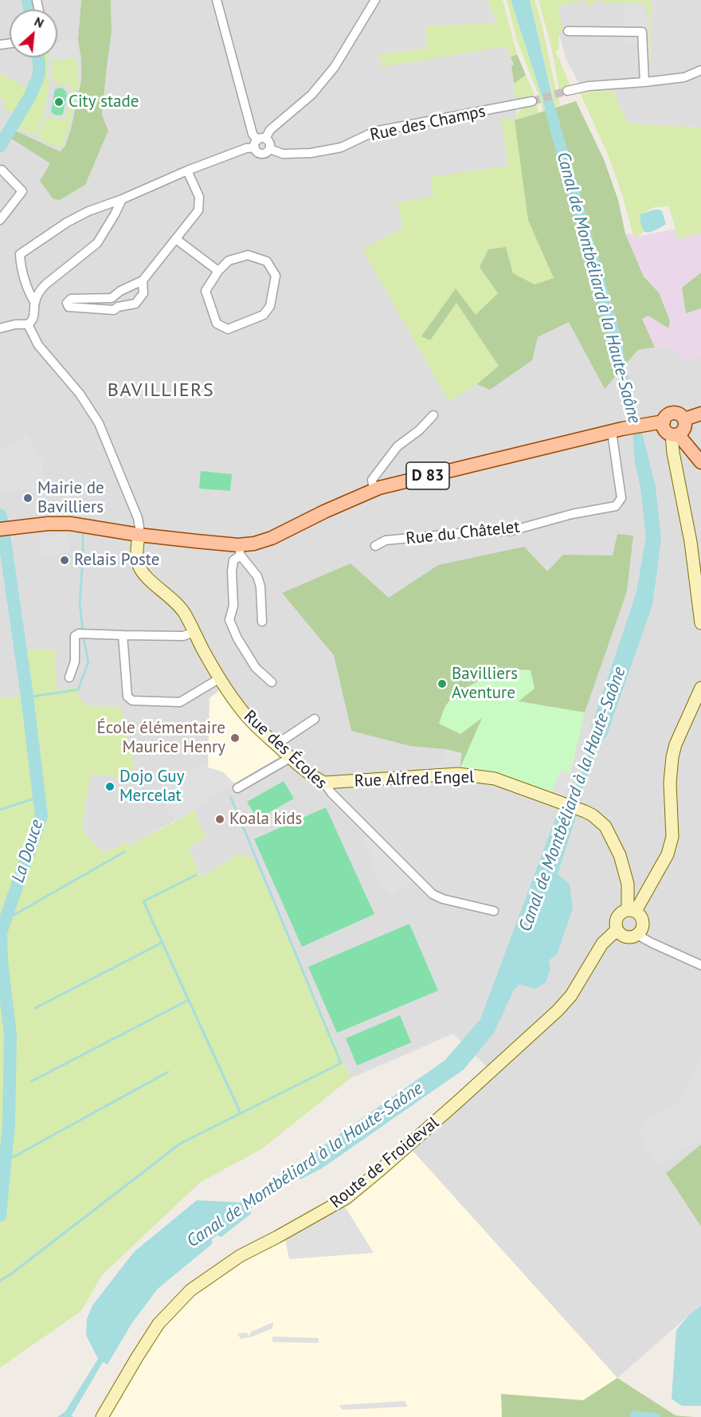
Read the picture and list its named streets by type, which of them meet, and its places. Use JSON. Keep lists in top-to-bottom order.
{
  "streets": {
    "main road": ["D 83"],
    "street": [
      "Rue des Champs",
      "Rue du Châtelet",
      "Rue des Écoles",
      "Rue Alfred Engel",
      "Route de Froideval"
    ]
  },
  "crossings": [
    ["D 83", "Rue du Châtelet"],
    ["D 83", "Rue des Écoles"],
    ["Rue des Écoles", "Rue Alfred Engel"],
    ["Rue Alfred Engel", "Route de Froideval"]
  ],
  "districts": ["BAVILLIERS"],
  "water": ["Canal de Montbéliard à la Haute-Saône", "La Douce"],
  "places": [
    "City stade",
    "Mairie de Bavilliers",
    "Relais Poste",
    "Bavilliers Aventure",
    "École élémentaire Maurice Henry",
    "Dojo Guy Mercelat",
    "Koala kids"
  ],
  "north": "top right"
}
